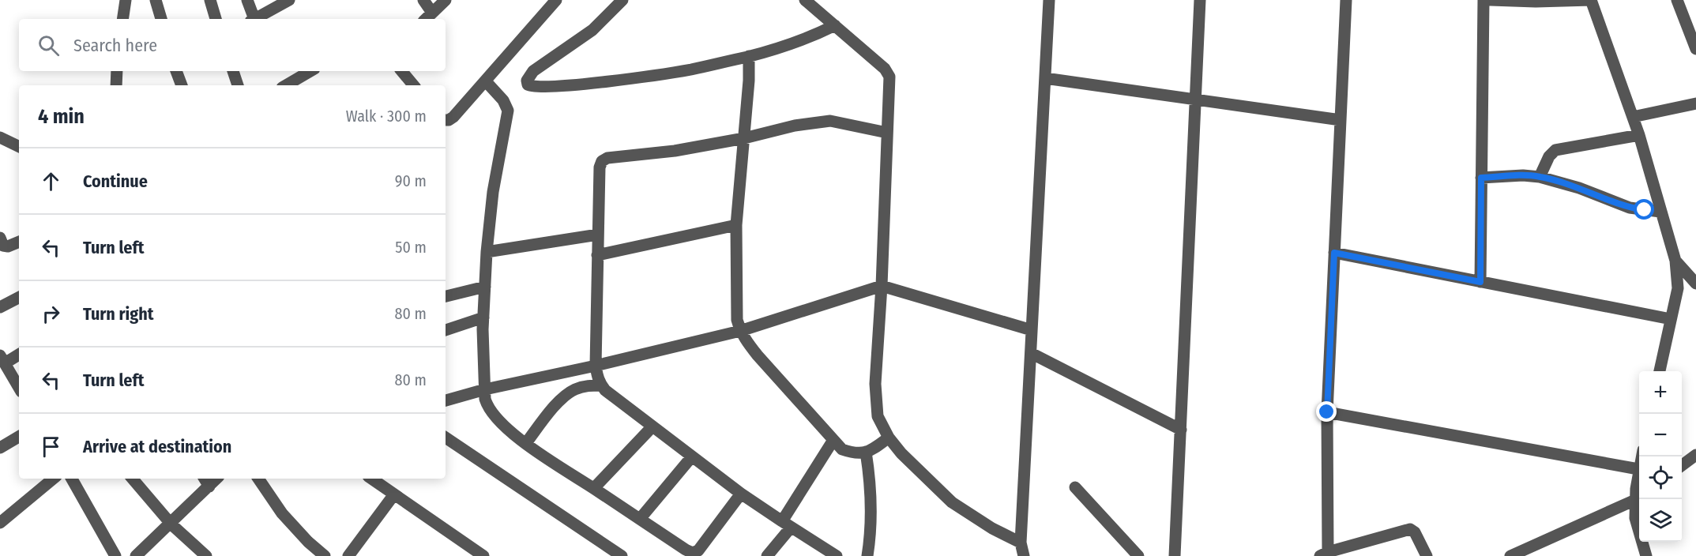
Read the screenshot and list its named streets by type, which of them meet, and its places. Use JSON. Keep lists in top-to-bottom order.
{
  "page": {
    "search": "Search here",
    "heading": ["4 min", "Walk · 300 m"],
    "list": [
      ["Continue", "90 m"],
      ["Turn left", "50 m"],
      ["Turn right", "80 m"],
      ["Turn left", "80 m"],
      "Arrive at destination"
    ],
    "map_buttons": ["+", "−"]
  }
}
